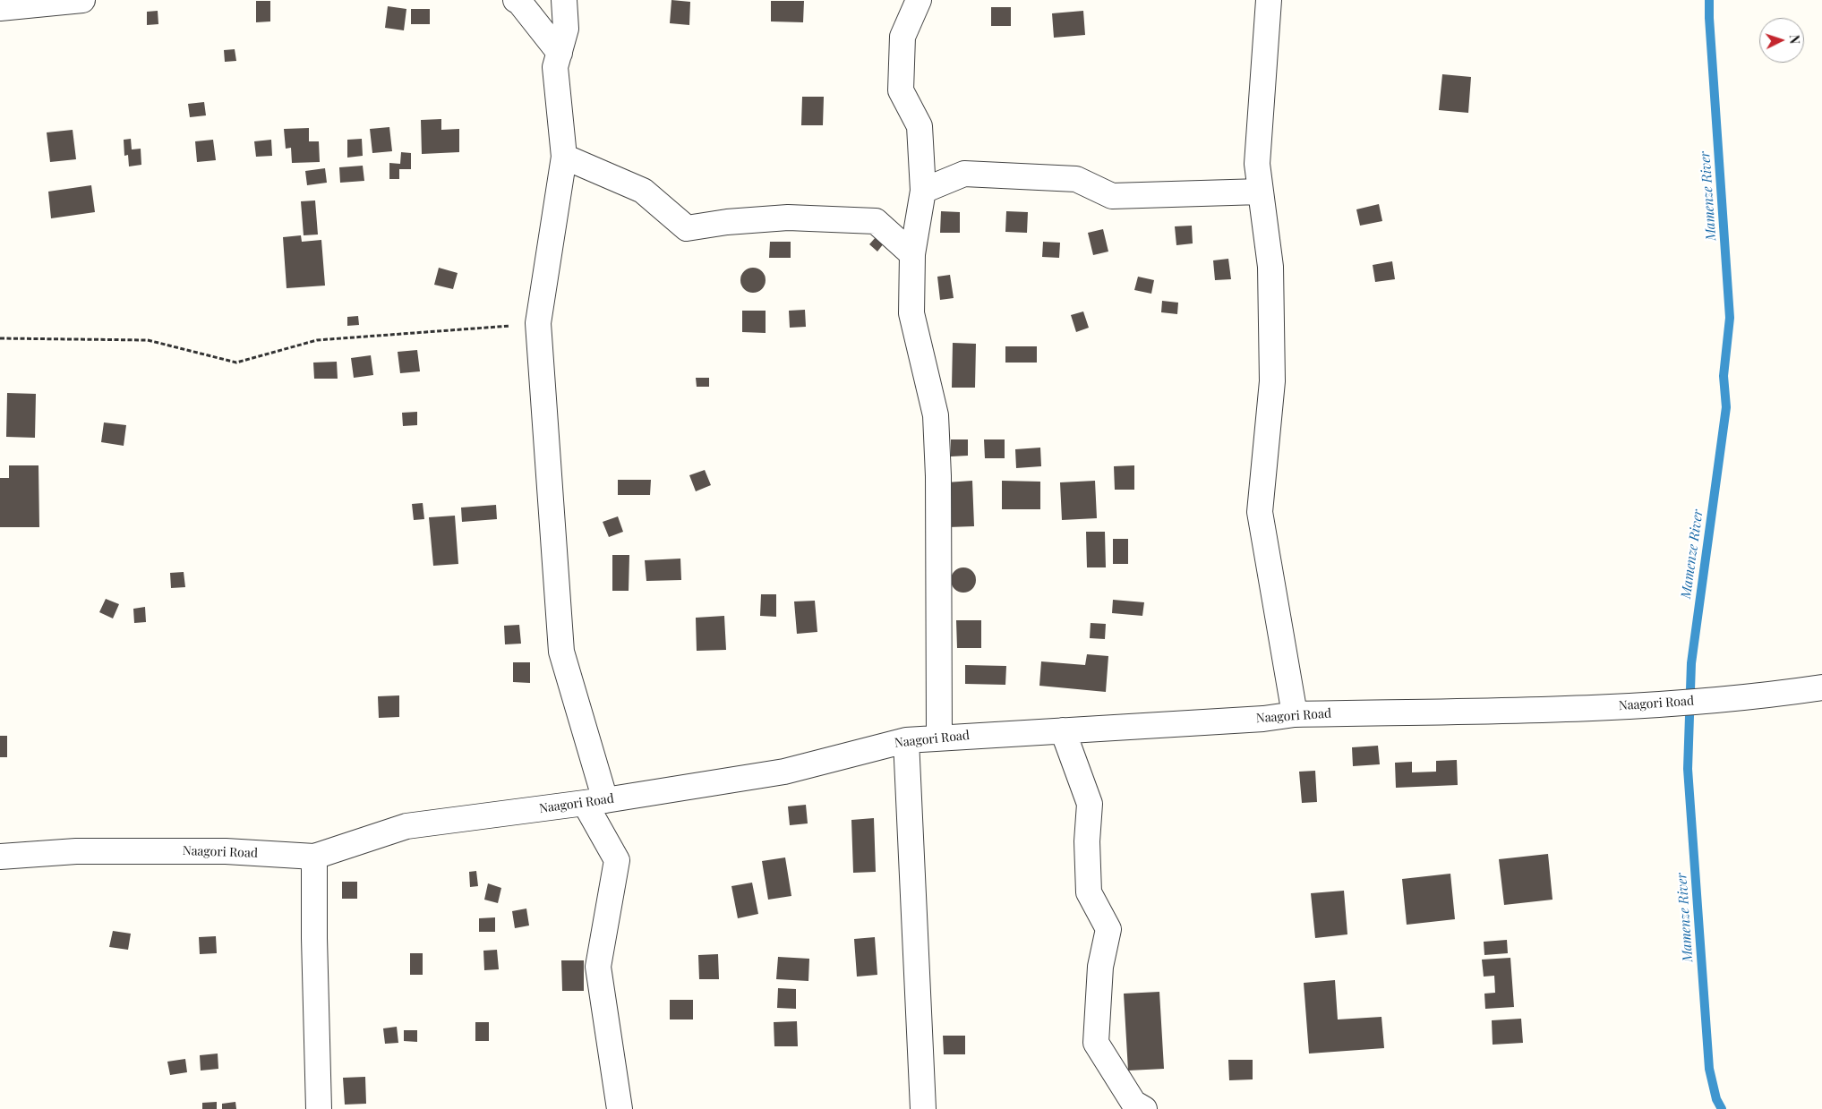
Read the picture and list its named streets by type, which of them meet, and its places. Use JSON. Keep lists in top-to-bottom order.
{
  "streets": {
    "street": ["Naagori Road"]
  },
  "water": ["Mamenze River"],
  "north": "right"
}
